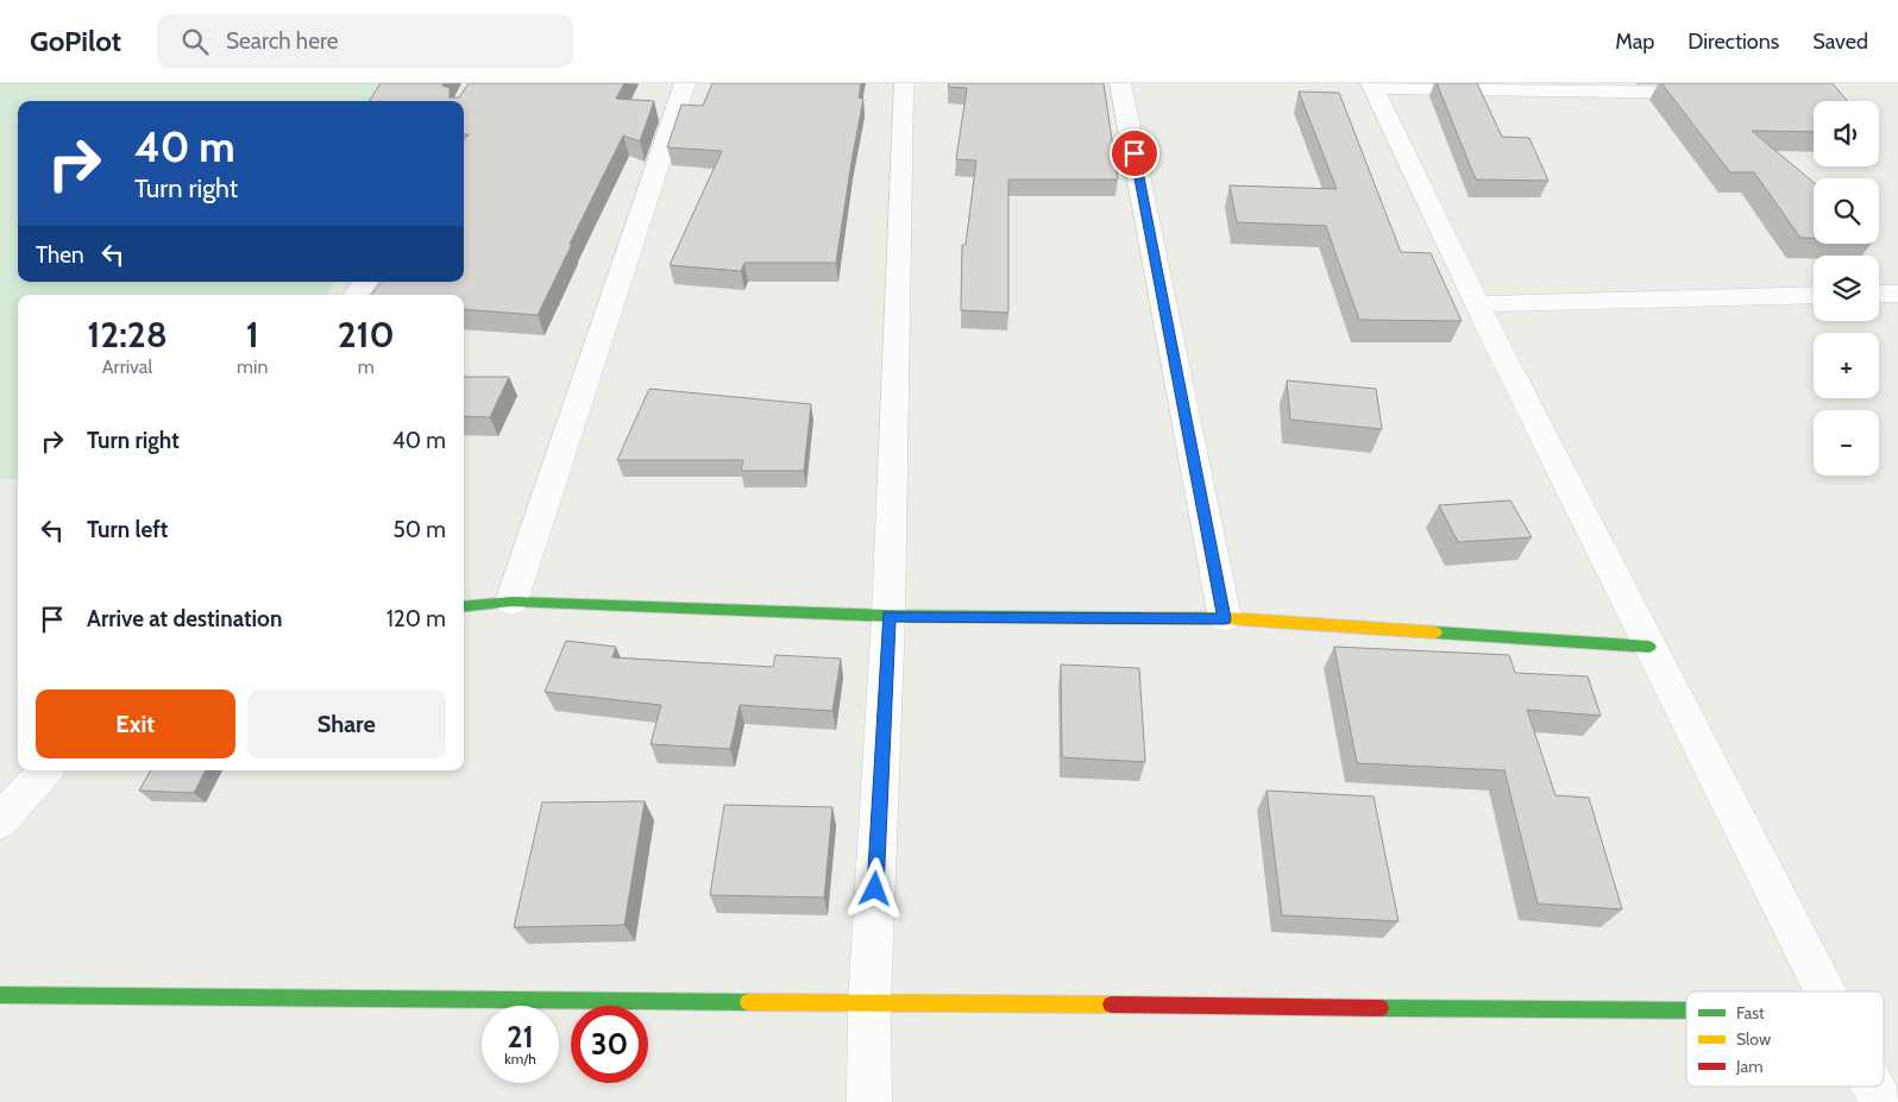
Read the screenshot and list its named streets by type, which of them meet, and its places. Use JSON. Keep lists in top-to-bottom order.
{
  "legend": ["Fast", "Slow", "Jam"],
  "page": {
    "header": "GoPilot",
    "search": "Search here",
    "nav": ["Map", "Directions", "Saved"],
    "map_buttons": ["+", "−"],
    "turn": ["40 m", "Turn right"],
    "then": "Then",
    "eta": [
      "12:28",
      "Arrival",
      "1",
      "min",
      "210",
      "m"
    ],
    "list": [
      {
        "name": "Turn right",
        "value": "40 m"
      },
      {
        "name": "Turn left",
        "value": "50 m"
      },
      {
        "name": "Arrive at destination",
        "value": "120 m"
      }
    ],
    "buttons": ["Exit", "Share"],
    "speed": "21 km/h",
    "limit": "30"
  }
}
